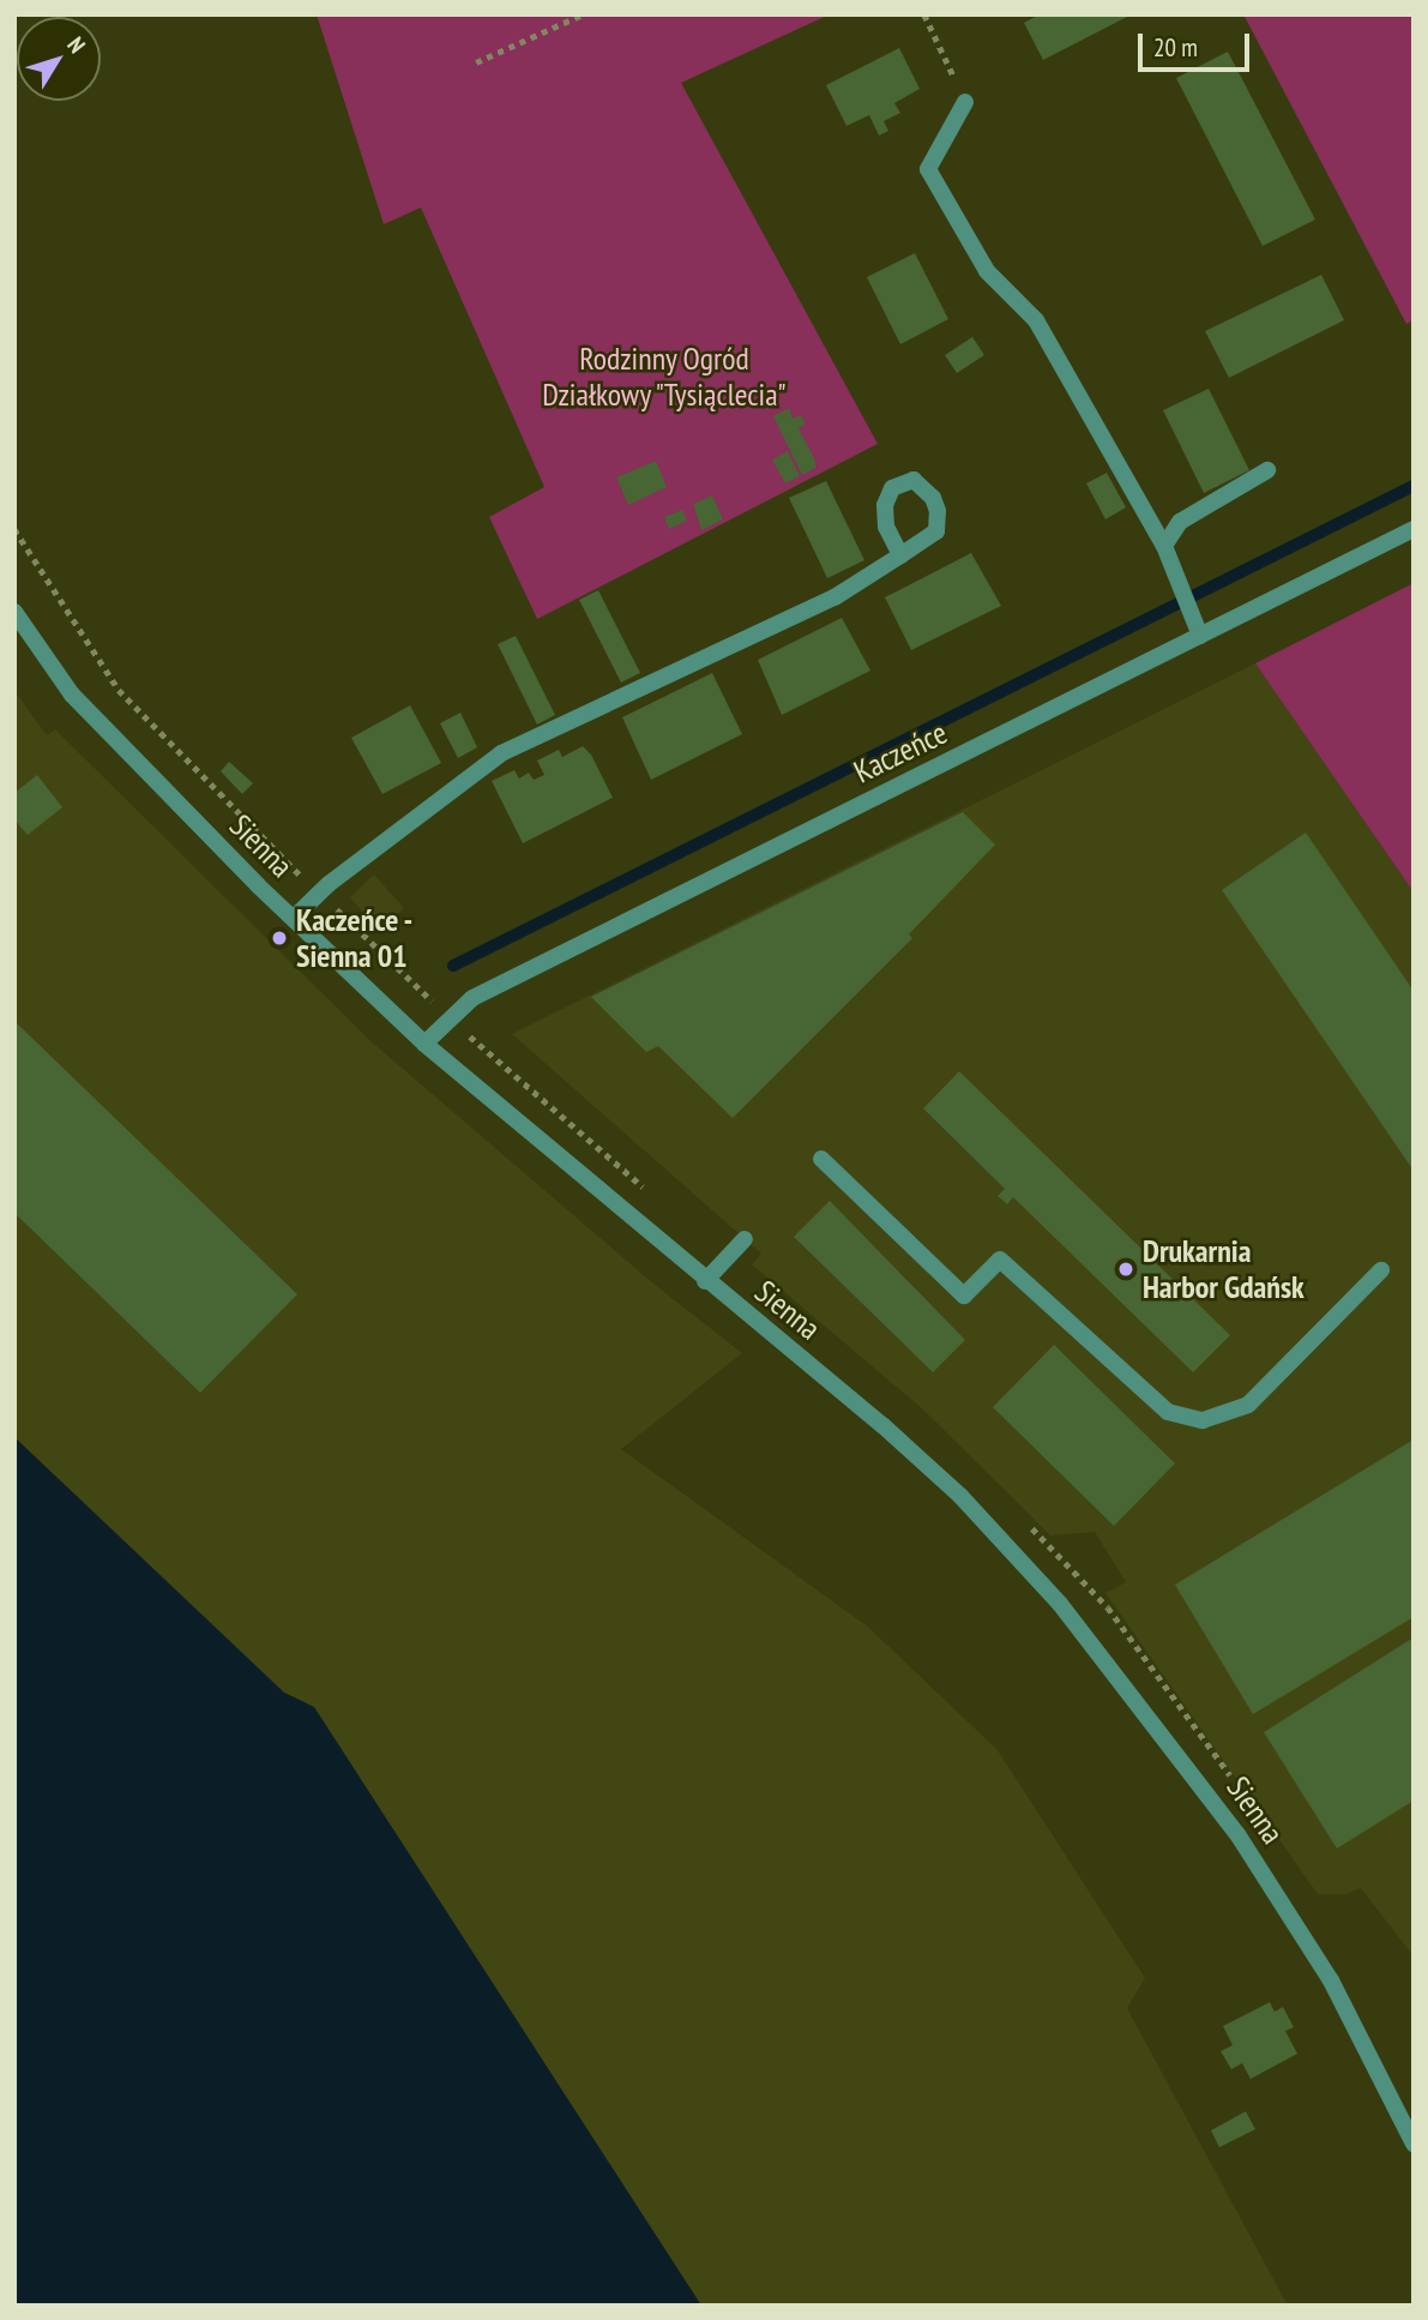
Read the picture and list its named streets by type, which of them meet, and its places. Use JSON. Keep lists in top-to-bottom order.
{
  "streets": {
    "street": ["Kaczeńce", "Sienna"]
  },
  "crossings": [
    ["Kaczeńce", "Sienna"]
  ],
  "parks": ["Rodzinny Ogród Działkowy \"Tysiąclecia\""],
  "places": ["Kaczeńce - Sienna 01", "Drukarnia Harbor Gdańsk"],
  "scale_bar": "20 m",
  "north": "top right"
}
